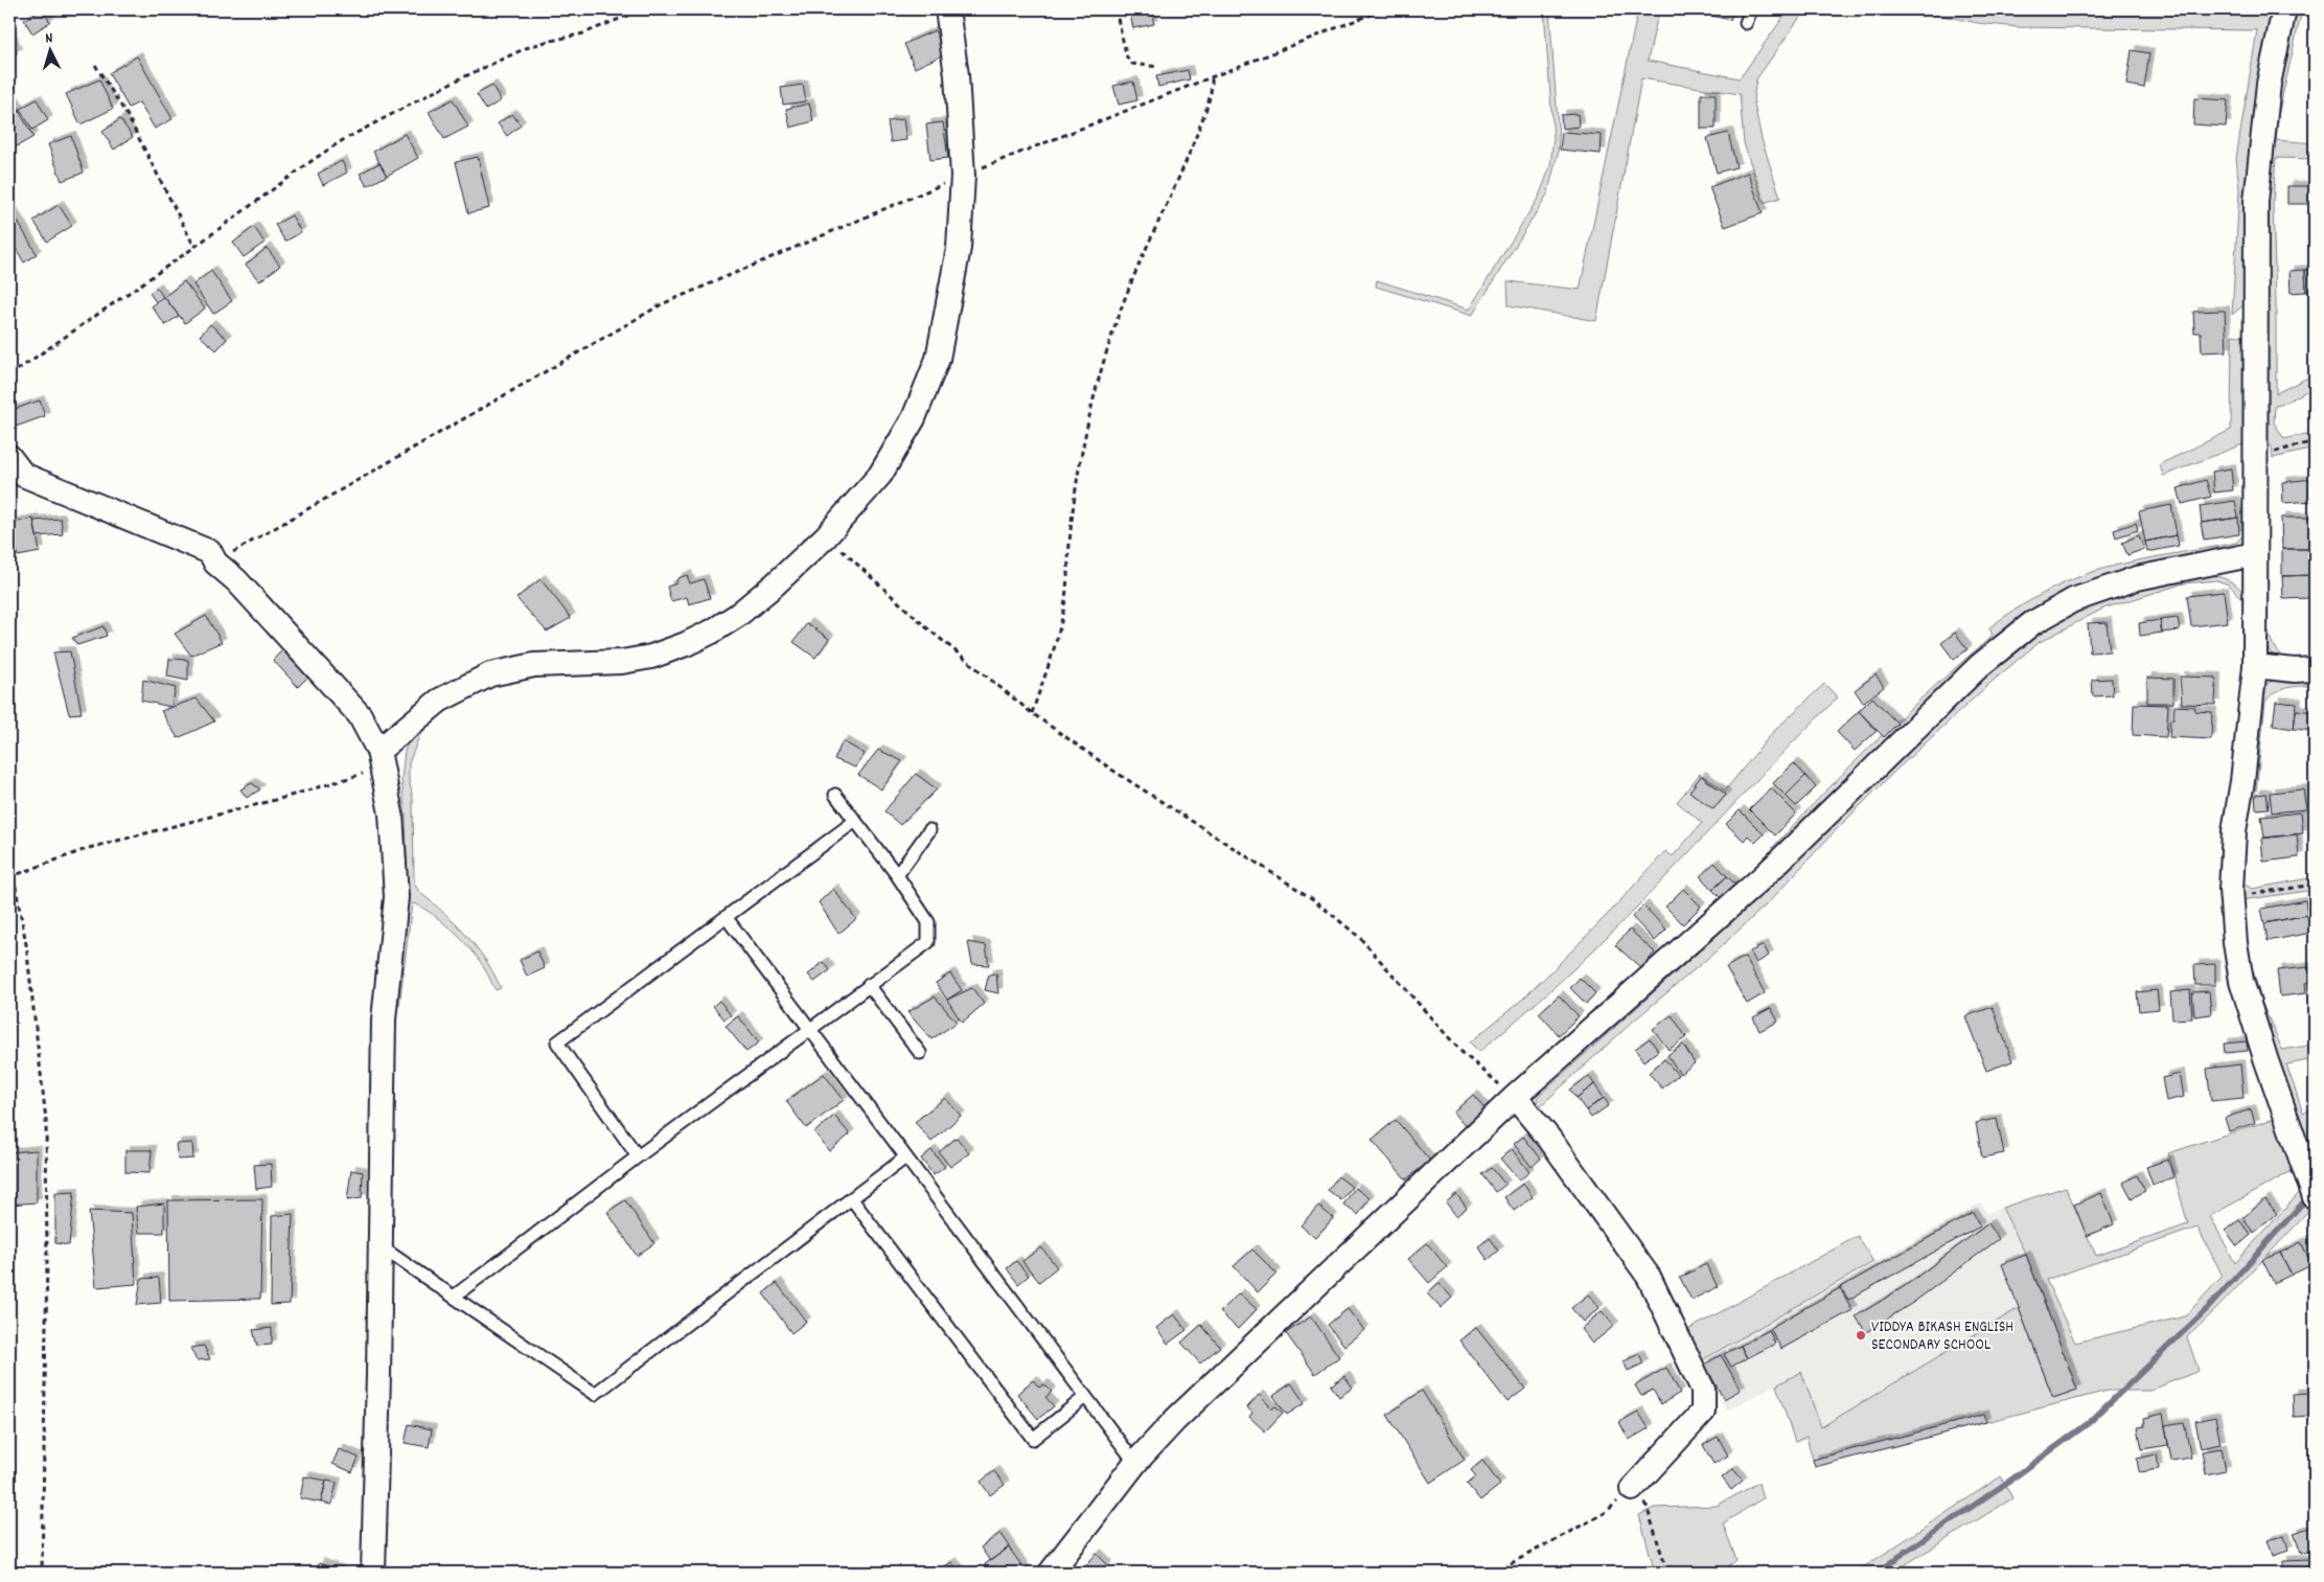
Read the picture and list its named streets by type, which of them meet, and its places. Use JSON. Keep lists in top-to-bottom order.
{
  "places": ["VIDDYA BIKASH ENGLISH SECONDARY SCHOOL"],
  "north": "top"
}
